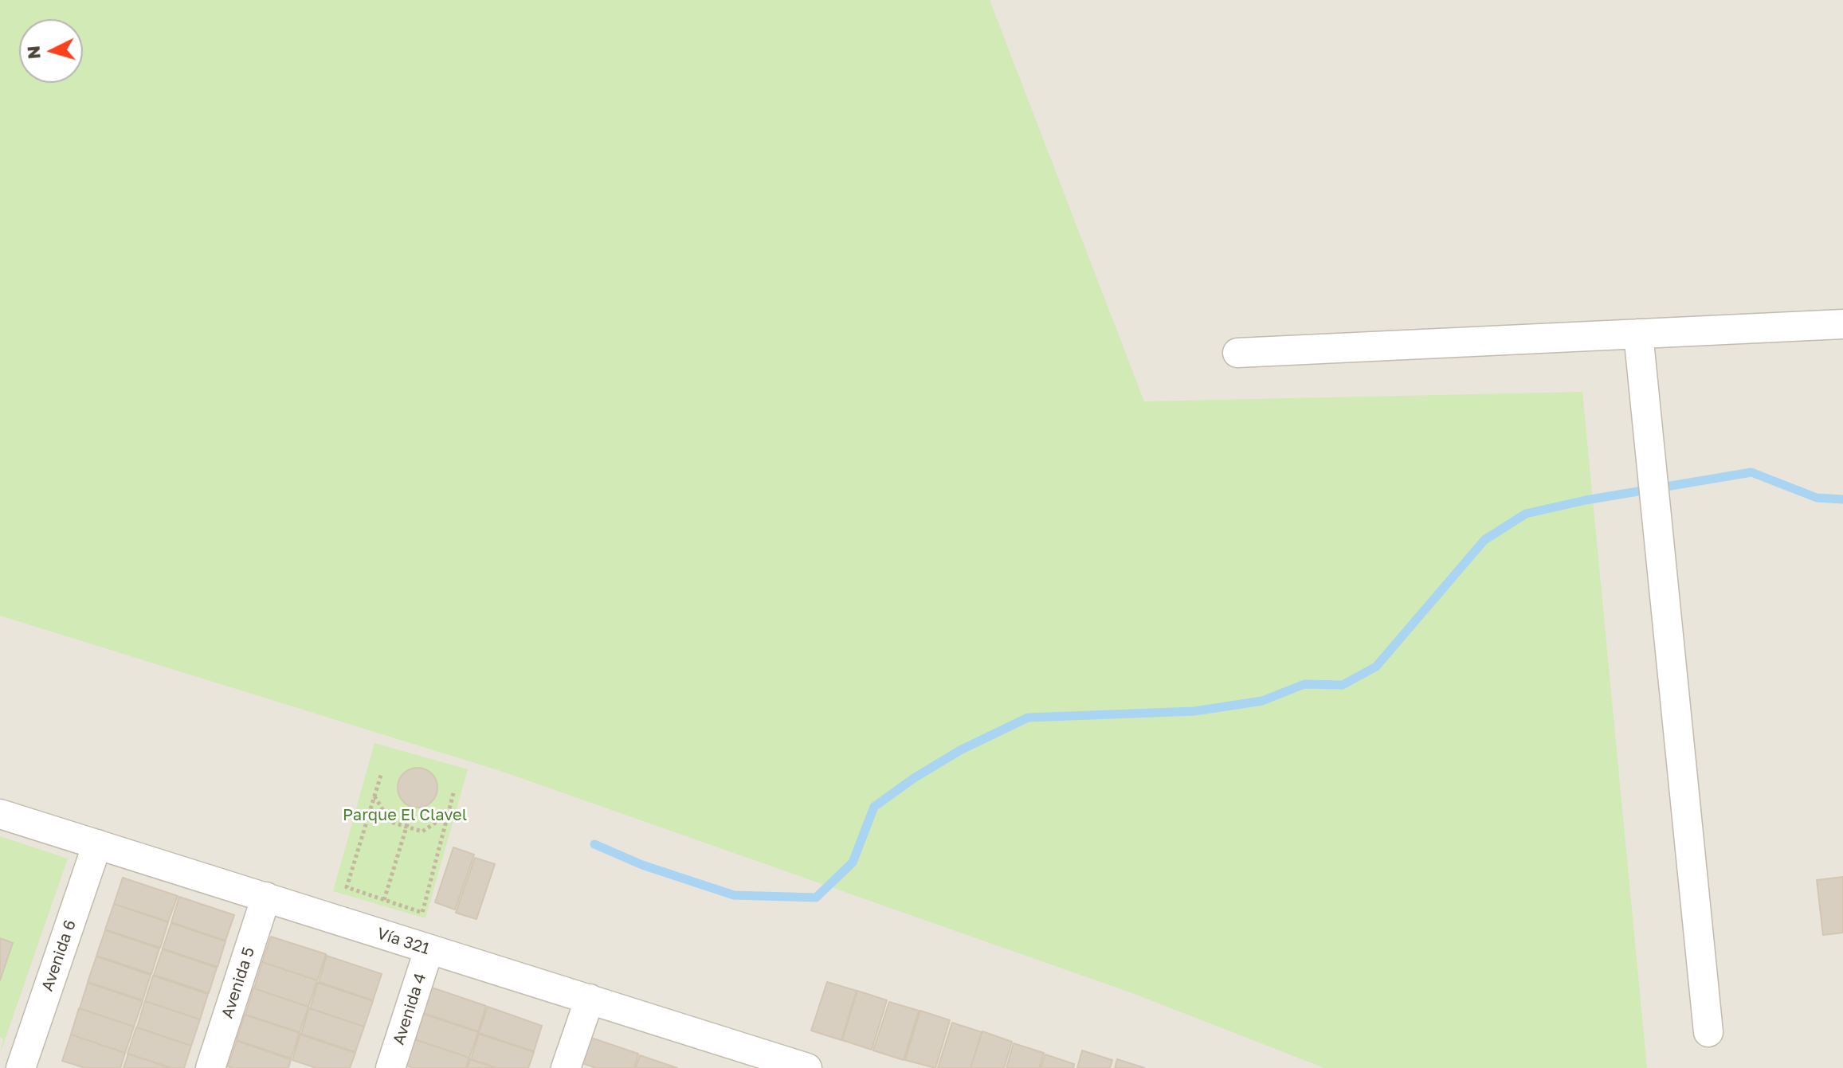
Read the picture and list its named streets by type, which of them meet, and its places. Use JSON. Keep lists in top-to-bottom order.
{
  "streets": {
    "street": [
      "Vía 321",
      "Avenida 6",
      "Avenida 5",
      "Avenida 4"
    ]
  },
  "crossings": [
    ["Vía 321", "Avenida 6"],
    ["Vía 321", "Avenida 5"],
    ["Vía 321", "Avenida 4"]
  ],
  "parks": ["Parque El Clavel"],
  "north": "left"
}
